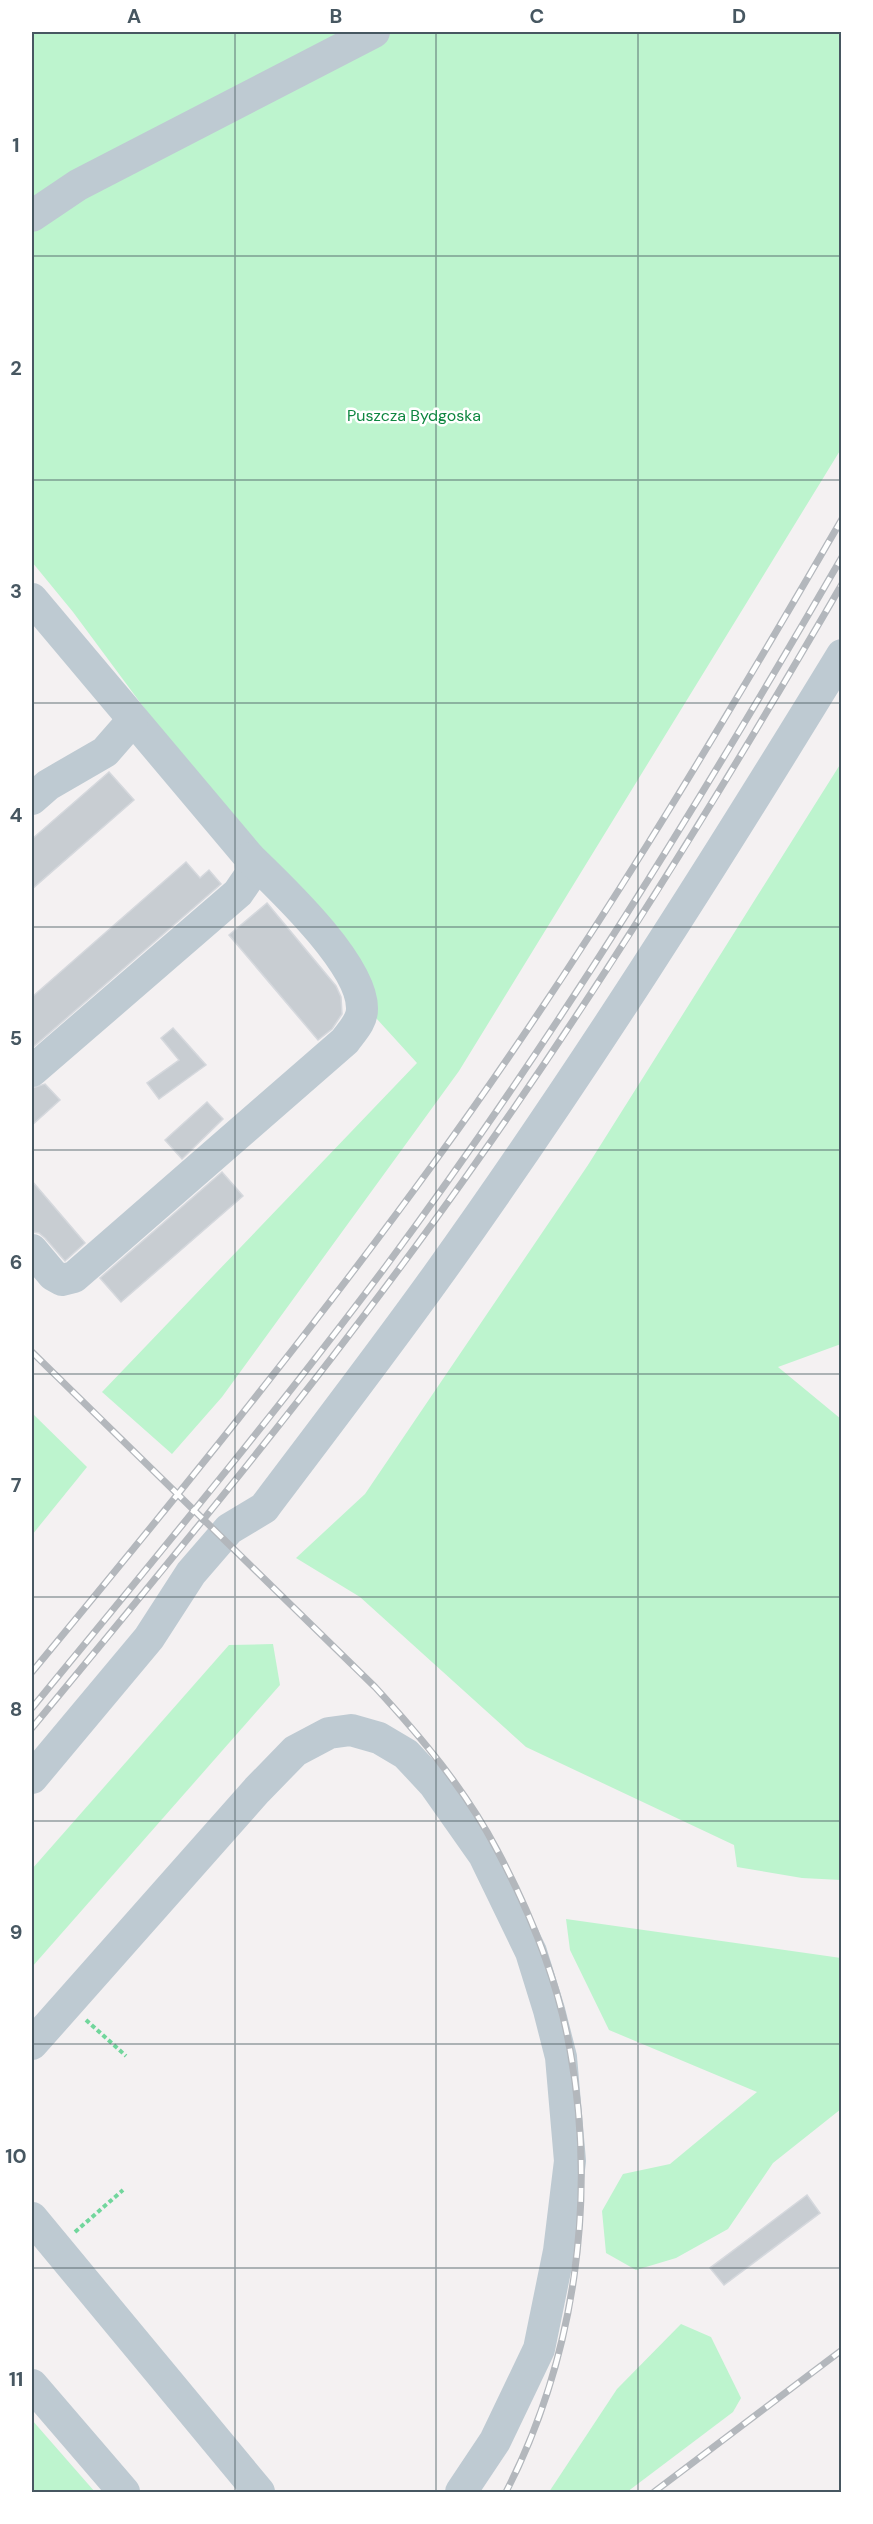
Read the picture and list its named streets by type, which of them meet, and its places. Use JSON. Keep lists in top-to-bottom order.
{
  "parks": ["Puszcza Bydgoska"],
  "grid": {
    "columns": [
      "A",
      "B",
      "C",
      "D"
    ],
    "rows": [
      "1",
      "2",
      "3",
      "4",
      "5",
      "6",
      "7",
      "8",
      "9",
      "10",
      "11"
    ]
  }
}
